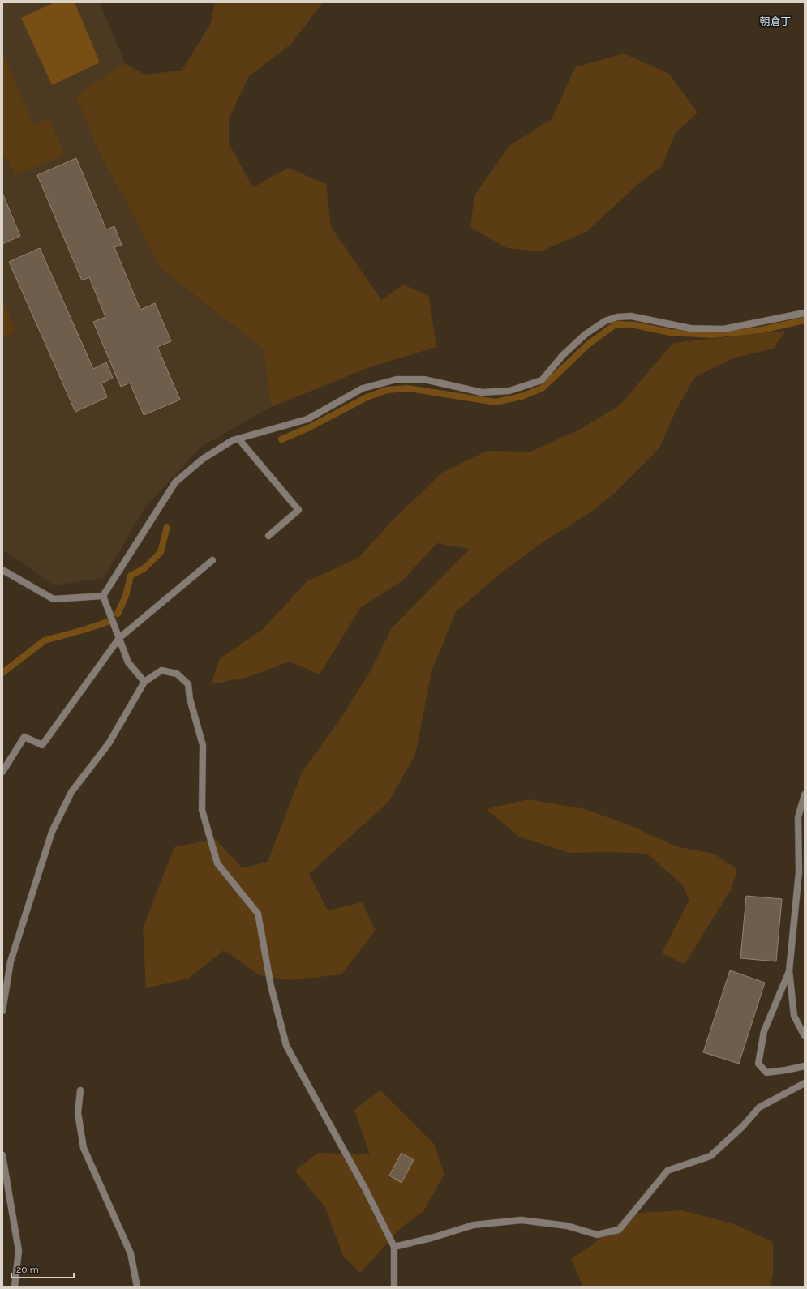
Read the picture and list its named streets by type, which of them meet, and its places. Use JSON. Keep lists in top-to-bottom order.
{
  "districts": ["朝倉丁"],
  "scale_bar": "20 m"
}
